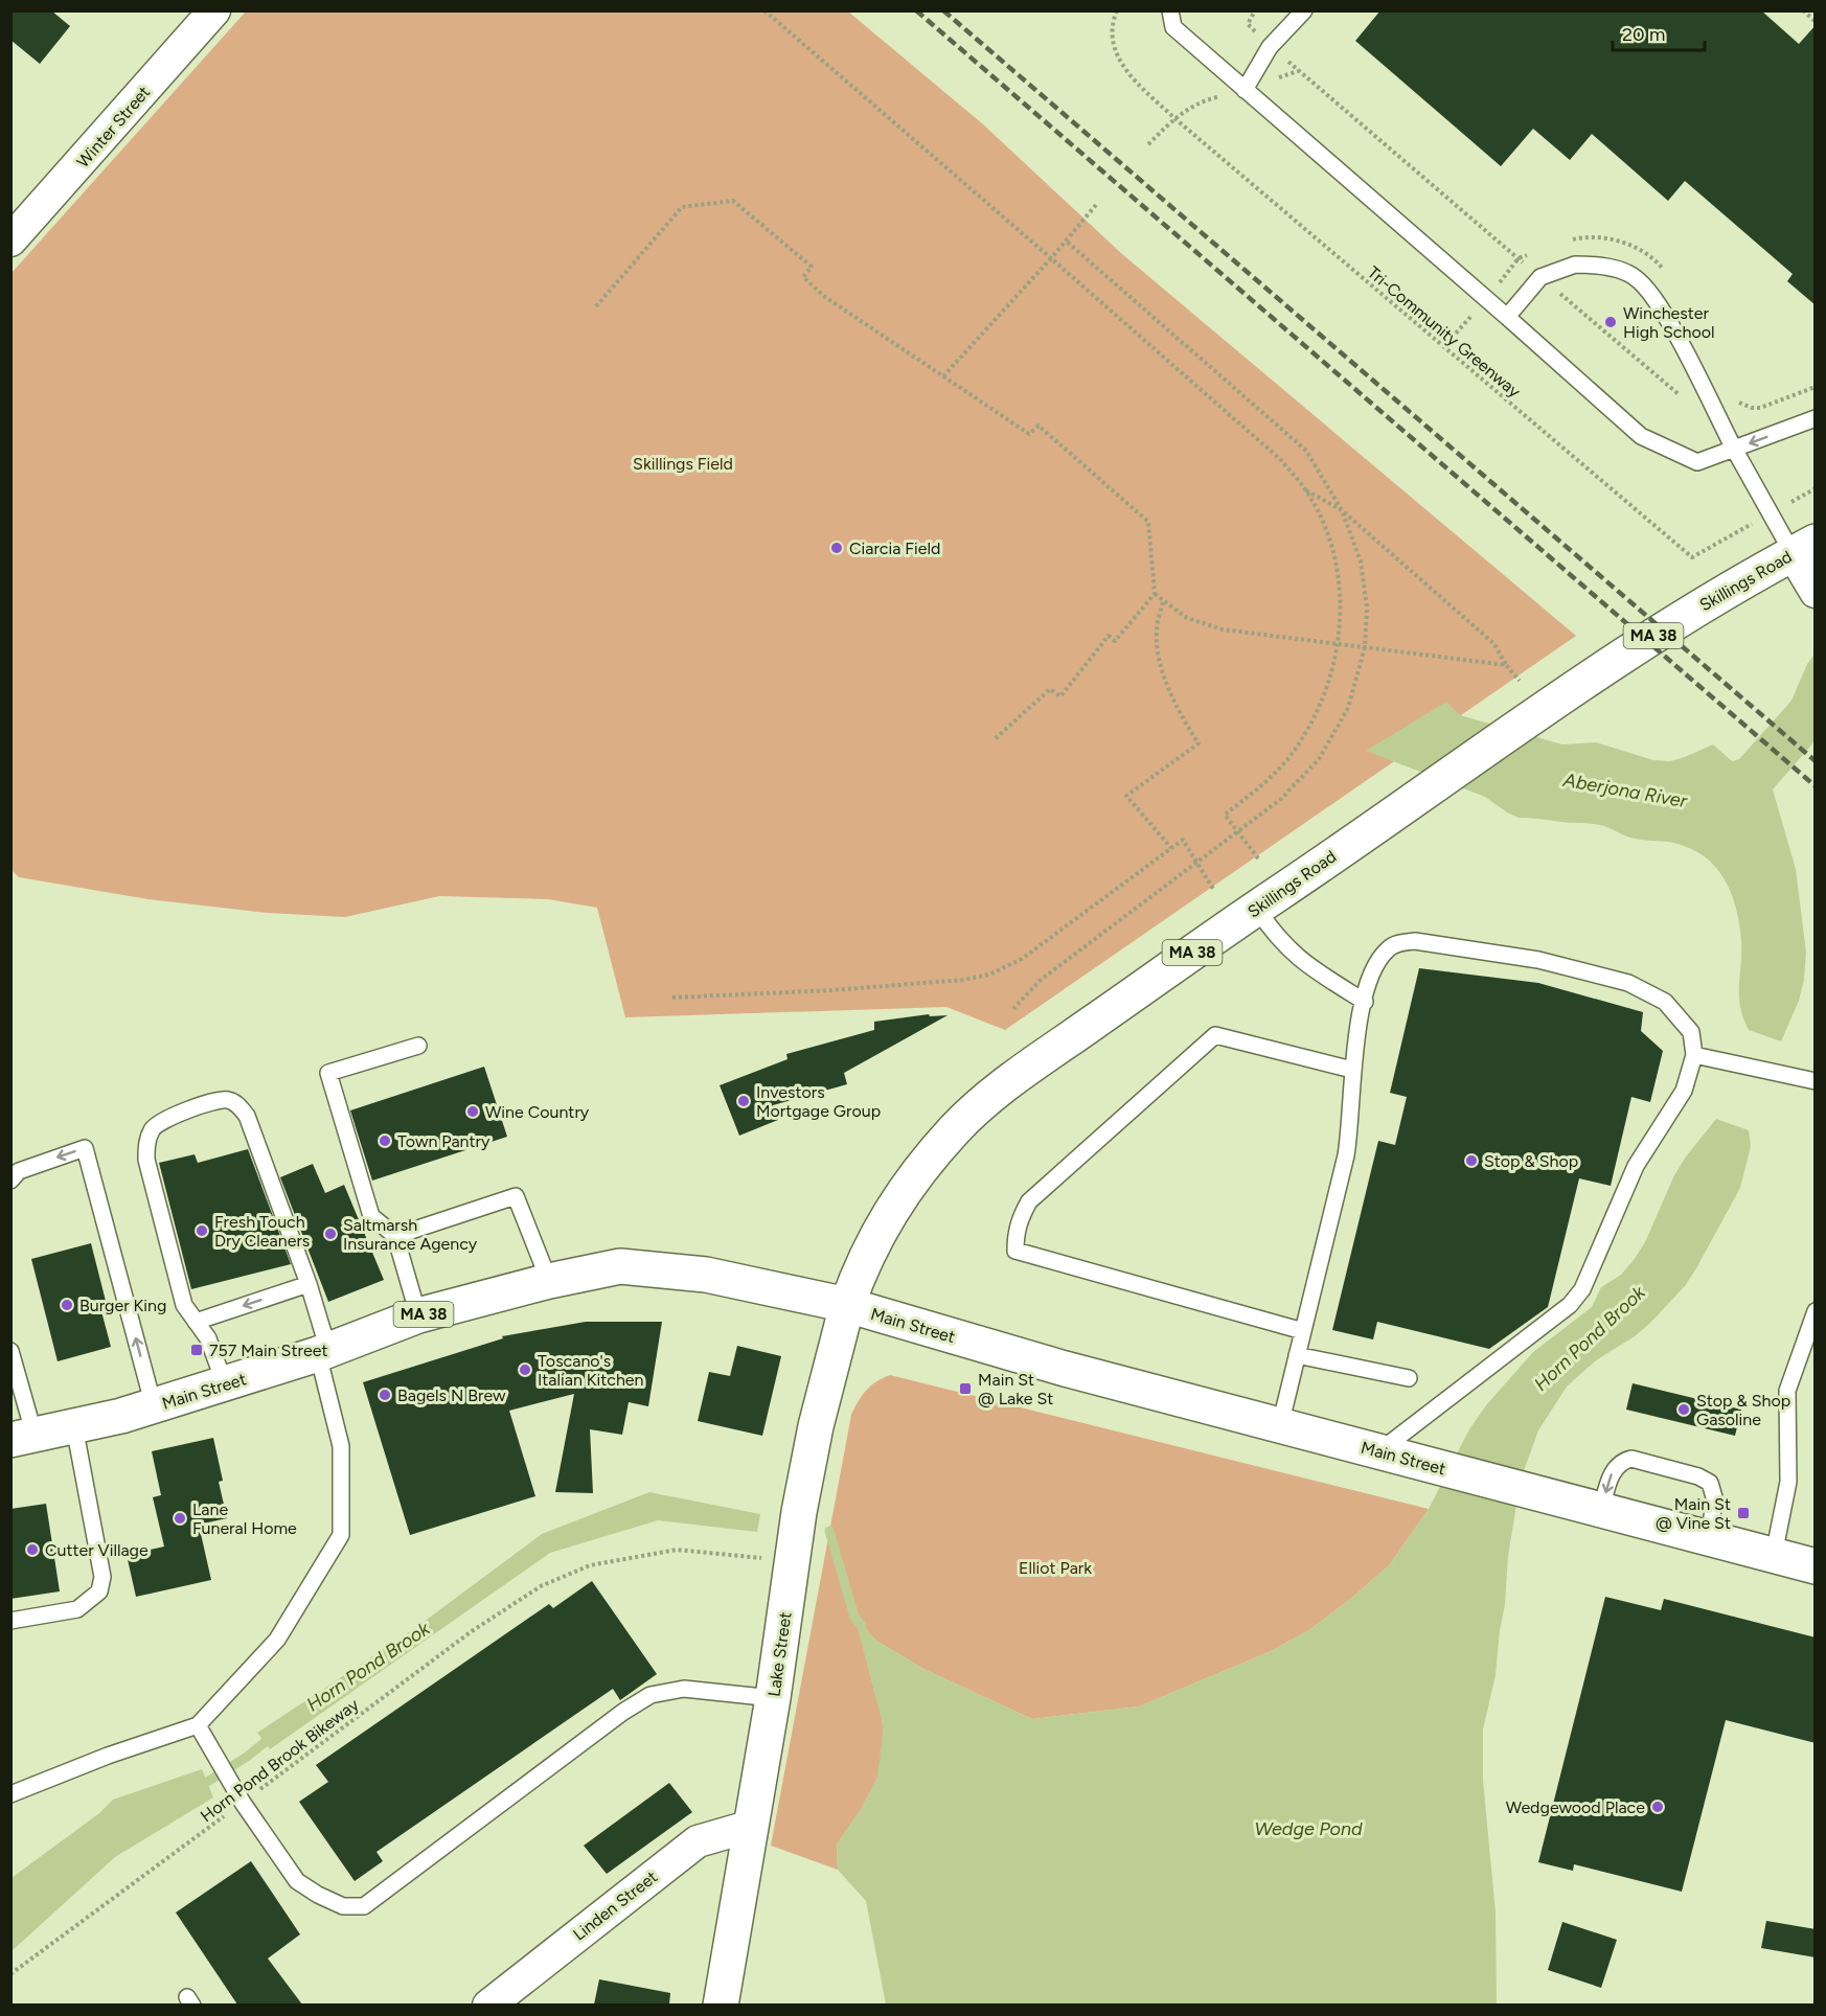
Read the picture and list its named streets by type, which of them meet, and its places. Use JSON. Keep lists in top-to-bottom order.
{
  "streets": {
    "main road": [
      "Skillings Road",
      "MA 38",
      "Main Street",
      "Lake Street"
    ],
    "street": ["Winter Street", "Linden Street"],
    "path": ["Tri-Community Greenway", "Horn Pond Brook Bikeway"]
  },
  "crossings": [
    ["Skillings Road", "Main Street"],
    ["Skillings Road", "Lake Street"],
    ["Main Street", "Lake Street"],
    ["Lake Street", "Horn Pond Brook Bikeway"],
    ["Lake Street", "Linden Street"]
  ],
  "water": ["Aberjona River", "Horn Pond Brook", "Wedge Pond"],
  "parks": ["Skillings Field", "Elliot Park"],
  "places": {
    "other": [
      "Winchester High School",
      "Ciarcia Field",
      "Investors Mortgage Group",
      "Wine Country",
      "Town Pantry",
      "Stop & Shop",
      "Fresh Touch Dry Cleaners",
      "Saltmarsh Insurance Agency",
      "Burger King",
      "Toscano's Italian Kitchen",
      "Bagels N Brew",
      "Stop & Shop Gasoline",
      "Lane Funeral Home",
      "Cutter Village",
      "Wedgewood Place"
    ],
    "transit": ["757 Main Street", "Main St @ Lake St", "Main St @ Vine St"]
  },
  "scale_bar": "20 m"
}
